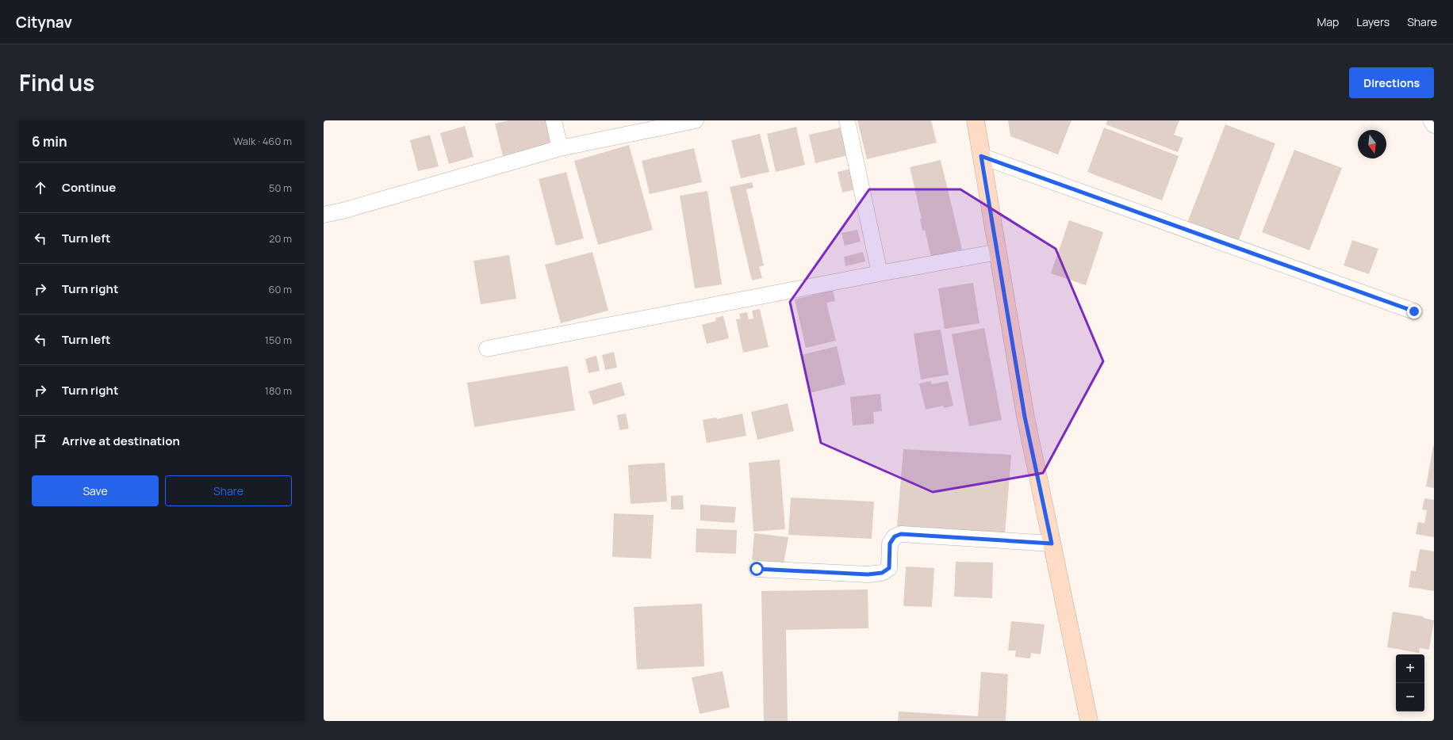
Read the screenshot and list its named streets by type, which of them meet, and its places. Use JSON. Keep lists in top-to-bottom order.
{
  "north": "bottom",
  "page": {
    "header": "Citynav",
    "nav": ["Map", "Layers", "Share"],
    "title": "Find us",
    "buttons": [
      "Directions",
      ["Save", "Share"]
    ],
    "heading": ["6 min", "Walk · 460 m"],
    "list": [
      ["Continue", "50 m"],
      ["Turn left", "20 m"],
      ["Turn right", "60 m"],
      ["Turn left", "150 m"],
      ["Turn right", "180 m"],
      "Arrive at destination"
    ],
    "map_buttons": ["+", "−"]
  }
}
